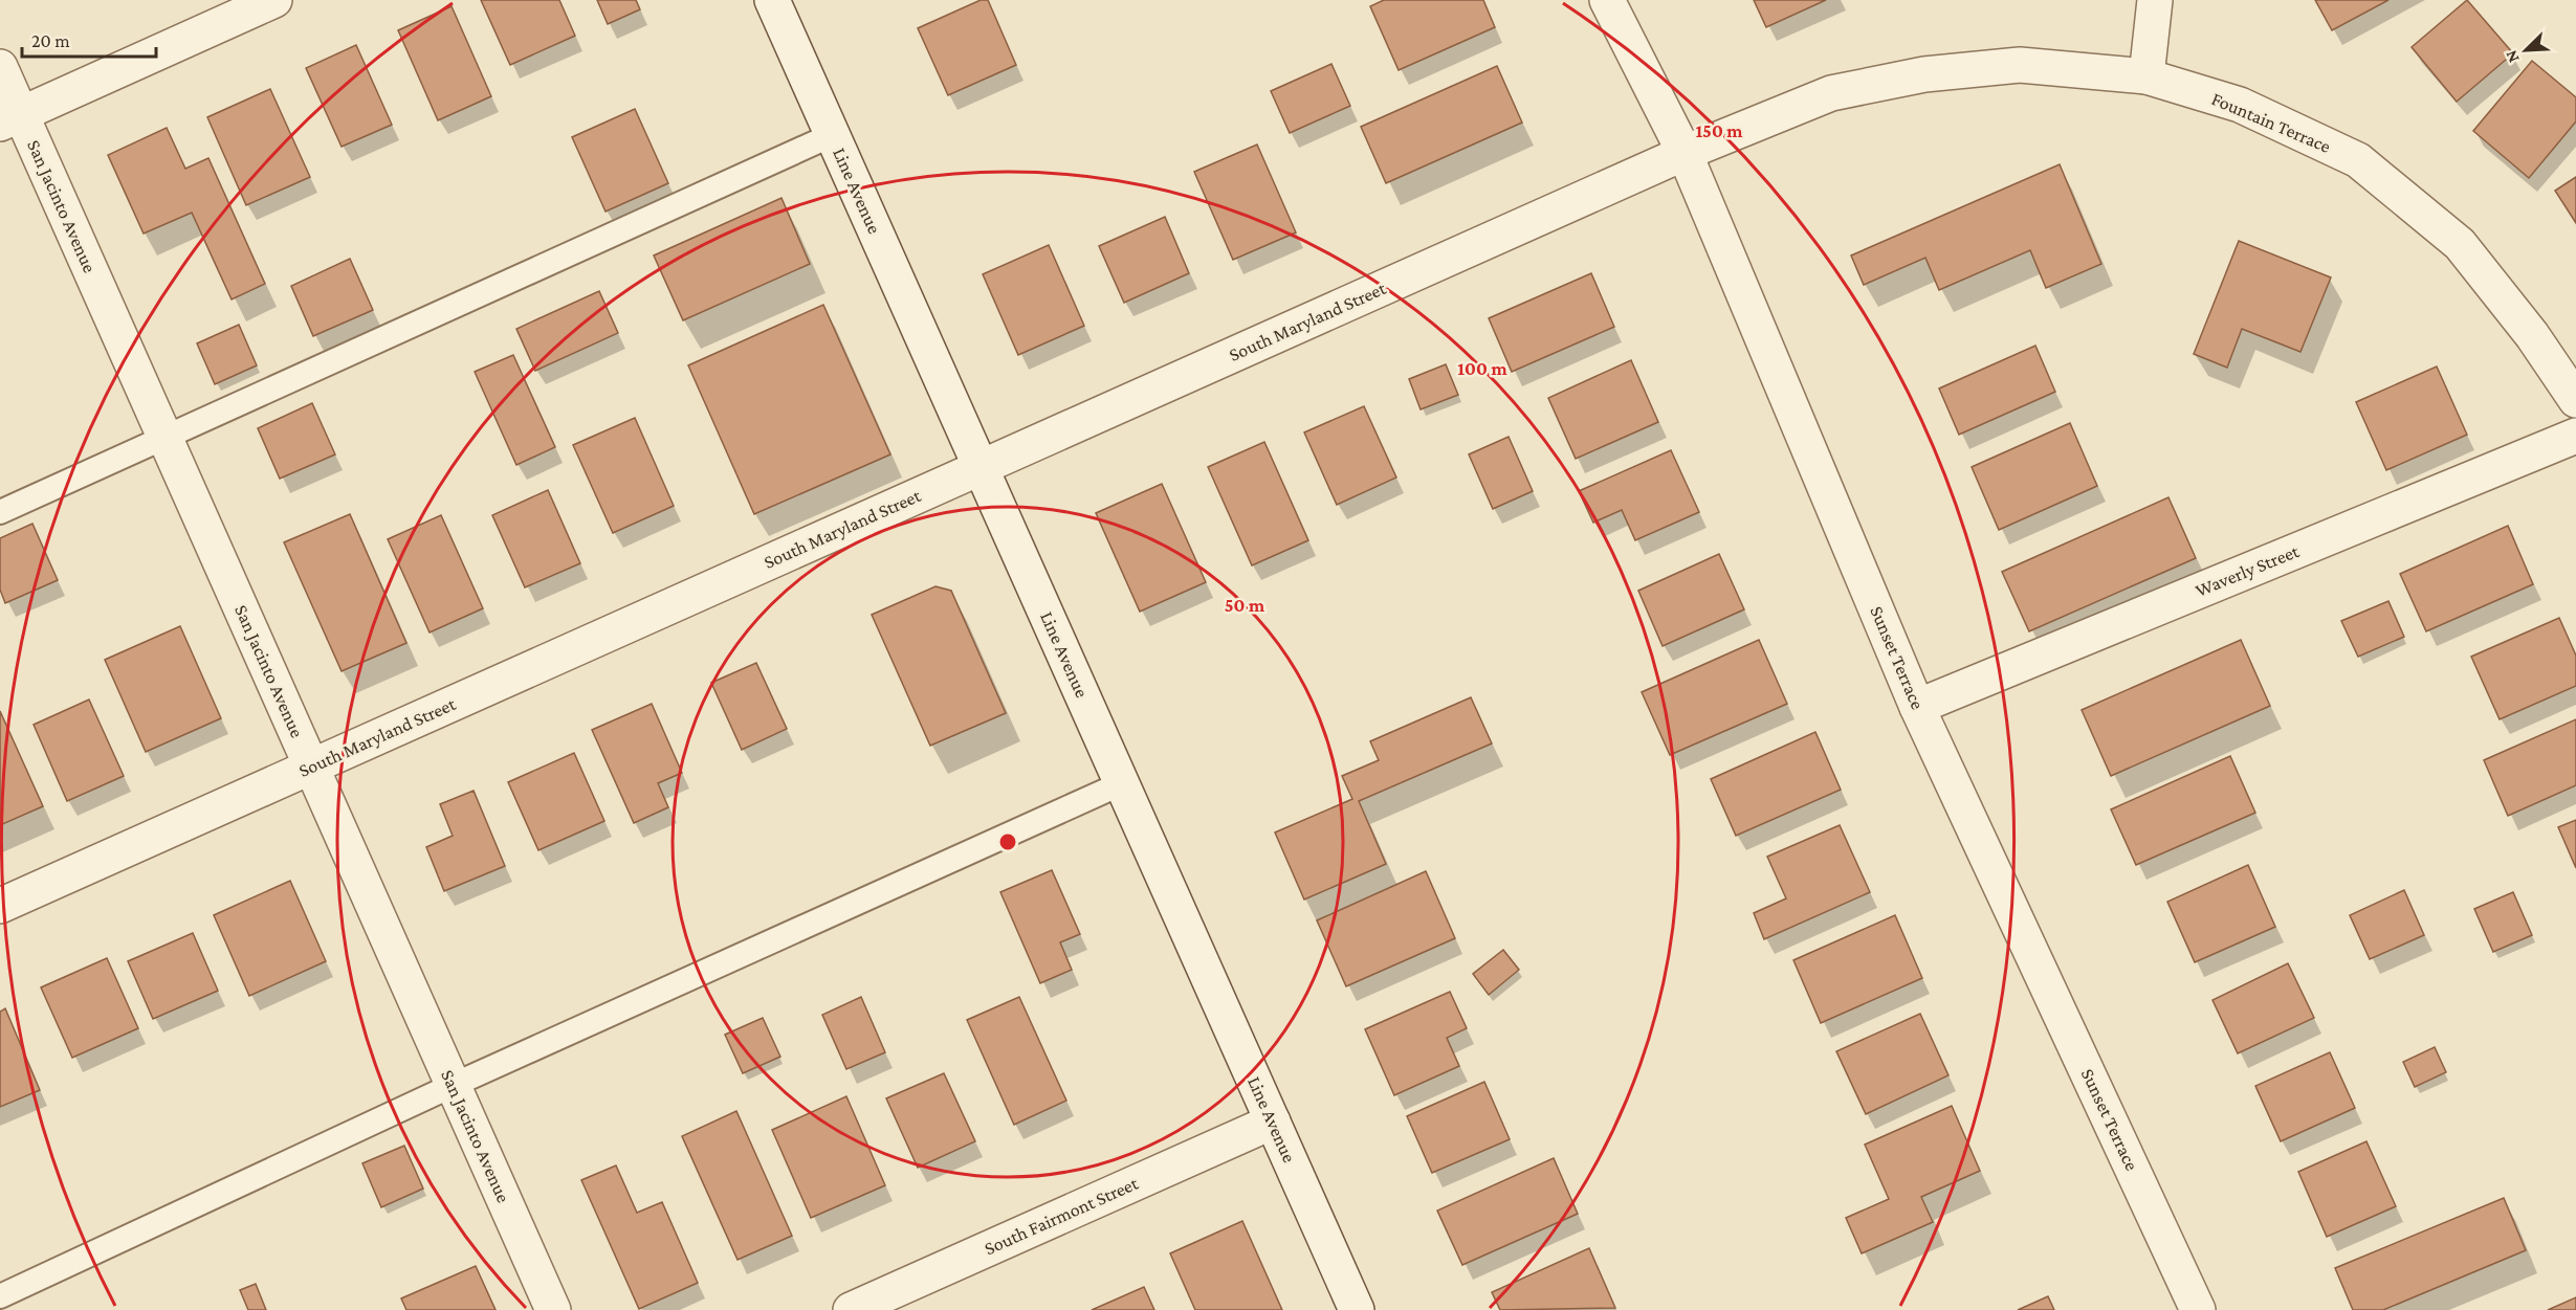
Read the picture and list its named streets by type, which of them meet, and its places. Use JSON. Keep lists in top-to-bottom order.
{
  "streets": {
    "street": [
      "Fountain Terrace",
      "Line Avenue",
      "San Jacinto Avenue",
      "South Maryland Street",
      "Waverly Street",
      "Sunset Terrace",
      "South Fairmont Street"
    ]
  },
  "crossings": [
    ["Fountain Terrace", "South Maryland Street"],
    ["Fountain Terrace", "Sunset Terrace"],
    ["Line Avenue", "South Maryland Street"],
    ["Line Avenue", "South Fairmont Street"],
    ["San Jacinto Avenue", "South Maryland Street"],
    ["South Maryland Street", "Sunset Terrace"],
    ["Waverly Street", "Sunset Terrace"]
  ],
  "scale_bar": "20 m",
  "north": "bottom left",
  "rings": ["150 m", "100 m", "50 m"]
}
